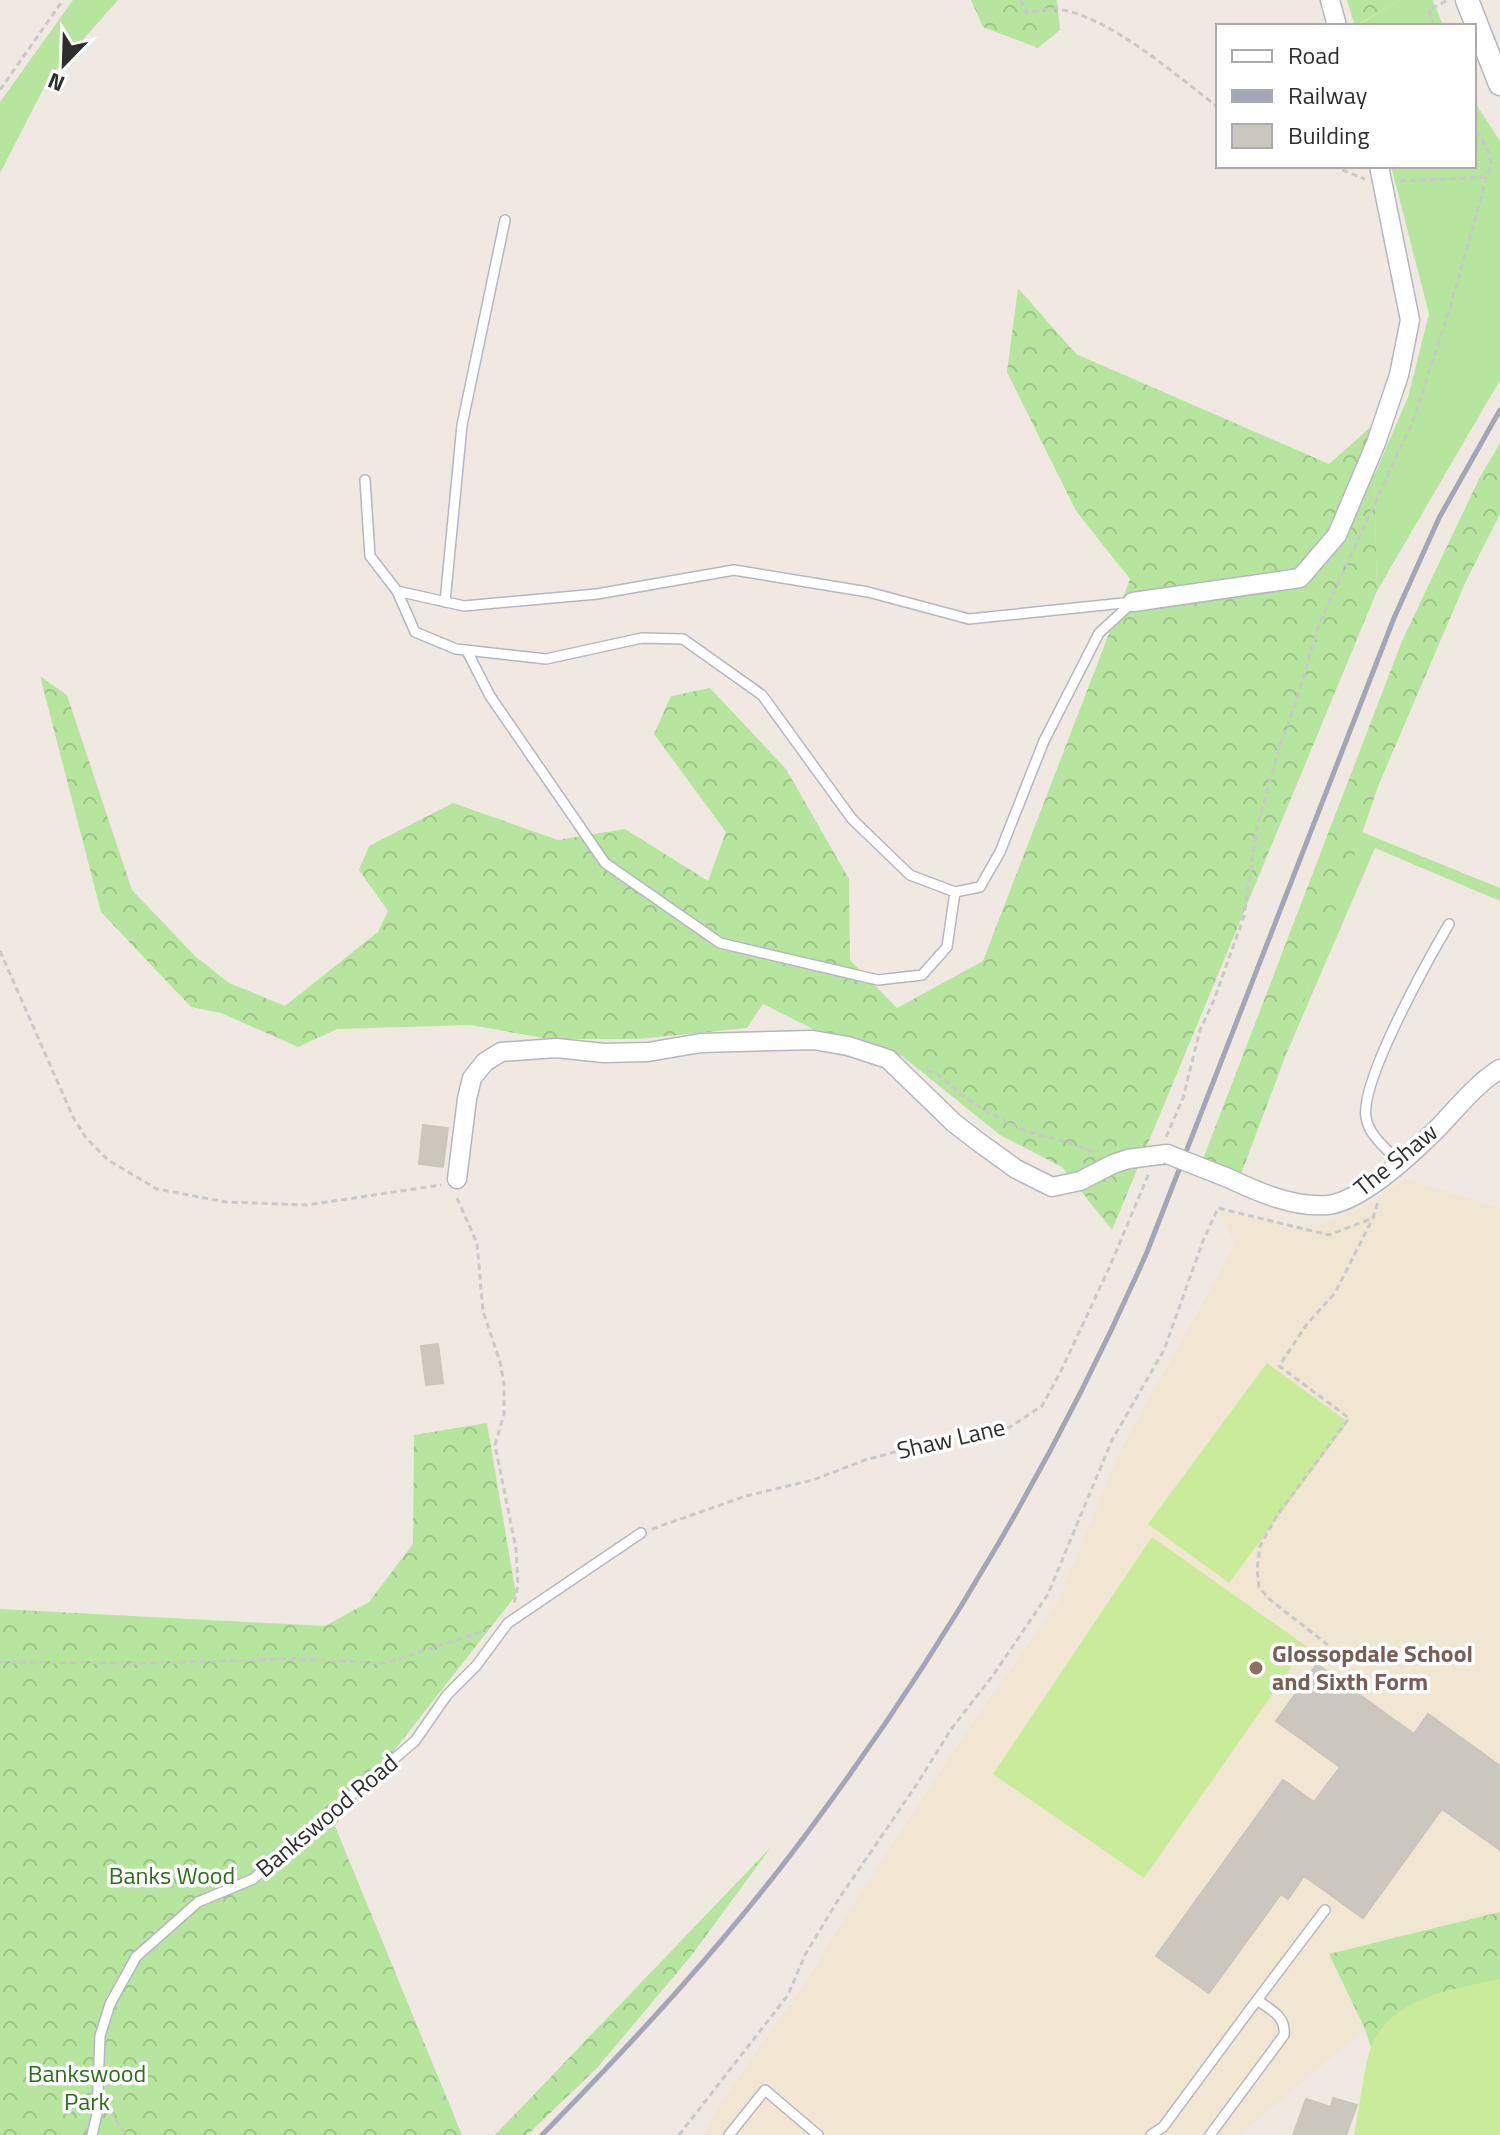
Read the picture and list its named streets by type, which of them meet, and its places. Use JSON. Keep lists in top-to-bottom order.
{
  "streets": {
    "street": ["The Shaw"],
    "lane": ["Bankswood Road"],
    "path": ["Shaw Lane"]
  },
  "crossings": [
    ["The Shaw", "Shaw Lane"],
    ["Shaw Lane", "Bankswood Road"]
  ],
  "parks": ["Banks Wood", "Bankswood Park"],
  "places": ["Glossopdale School and Sixth Form"],
  "legend": ["Road", "Railway", "Building"],
  "north": "bottom left"
}
